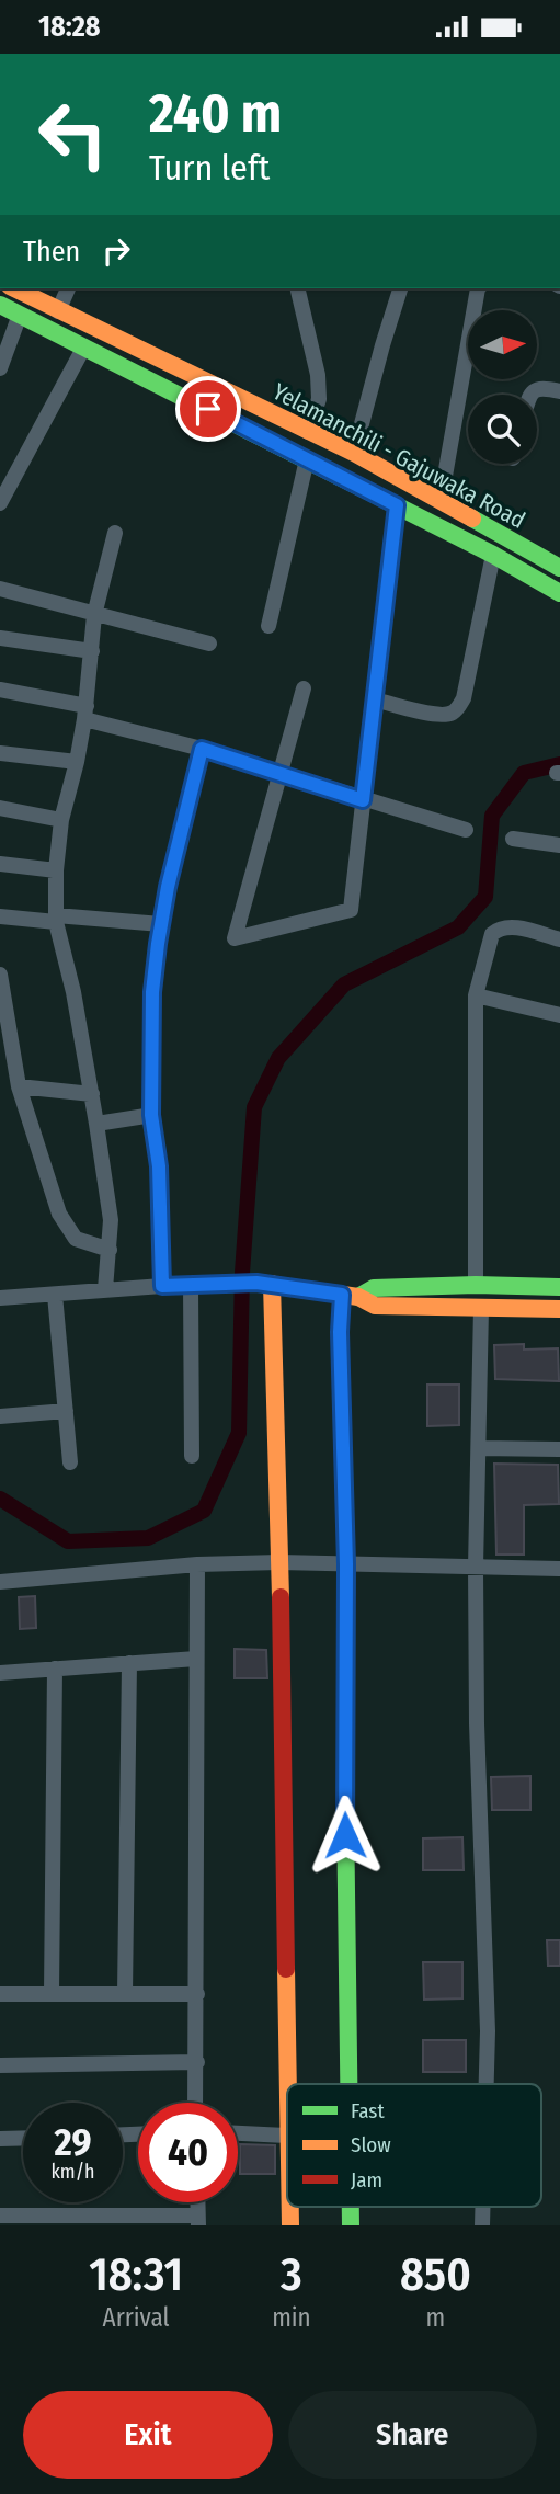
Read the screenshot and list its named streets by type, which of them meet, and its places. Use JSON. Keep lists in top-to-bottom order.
{
  "streets": {
    "street": ["Yelamanchili - Gajuwaka Road"]
  },
  "legend": ["Fast", "Slow", "Jam"],
  "north": "right",
  "page": {
    "status": "18:28",
    "turn": ["240 m", "Turn left"],
    "then": "Then",
    "speed": "29 km/h",
    "limit": "40",
    "eta": [
      "18:31",
      "Arrival",
      "3",
      "min",
      "850",
      "m"
    ],
    "buttons": ["Exit", "Share"]
  }
}
